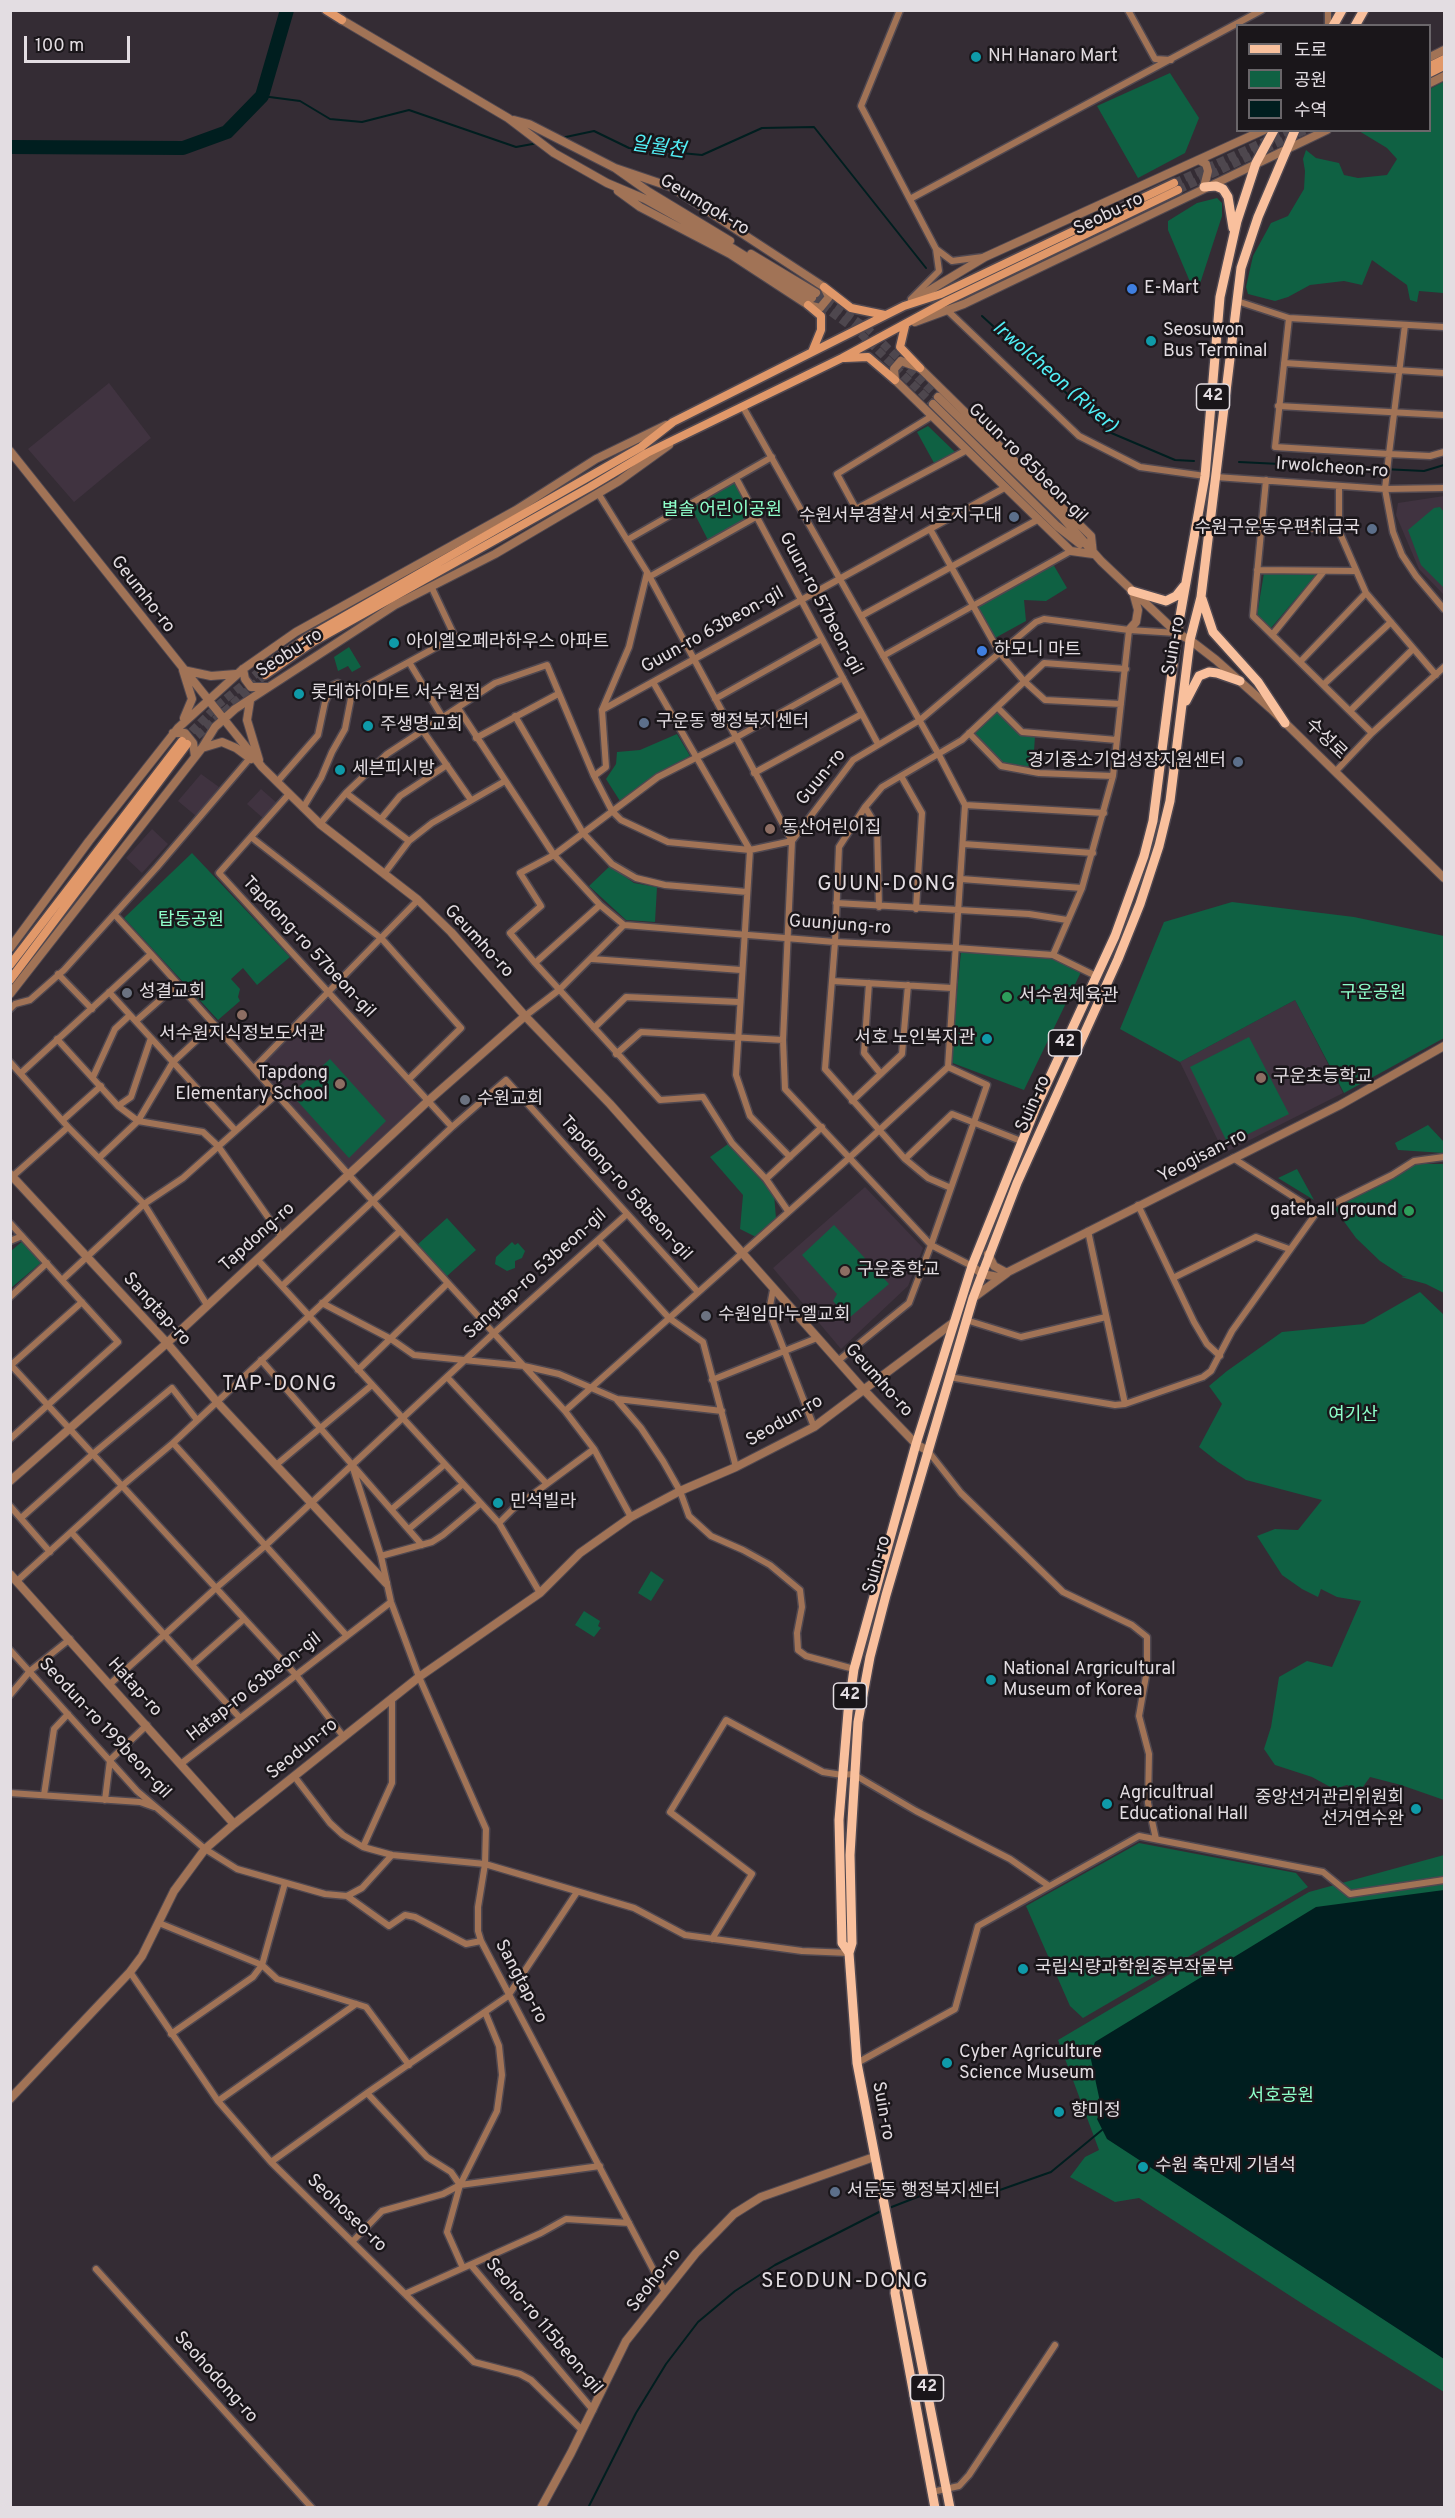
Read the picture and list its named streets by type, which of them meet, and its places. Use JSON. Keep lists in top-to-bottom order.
{
  "streets": {
    "main road": [
      "Geumgok-ro",
      "Seobu-ro",
      "42",
      "Suin-ro"
    ],
    "street": [
      "Guun-ro 85beon-gil",
      "Irwolcheon-ro",
      "Geumho-ro",
      "Guun-ro 57beon-gil",
      "Guun-ro 63beon-gil",
      "수성로",
      "Guun-ro",
      "Guunjung-ro",
      "Tapdong-ro 57beon-gil",
      "Yeogisan-ro",
      "Tapdong-ro 58beon-gil",
      "Tapdong-ro",
      "Sangtap-ro 53beon-gil",
      "Sangtap-ro",
      "Seodun-ro",
      "Hatap-ro",
      "Hatap-ro 63beon-gil",
      "Seodun-ro 199beon-gil",
      "Seohoseo-ro",
      "Seoho-ro",
      "Seoho-ro 115beon-gil",
      "Seohodong-ro"
    ]
  },
  "crossings": [
    ["Seobu-ro", "Geumho-ro"],
    ["Seobu-ro", "Suin-ro"],
    ["Guun-ro 85beon-gil", "Suin-ro"],
    ["Guun-ro 85beon-gil", "수성로"],
    ["Guun-ro 85beon-gil", "Guun-ro"],
    ["Irwolcheon-ro", "Suin-ro"],
    ["Geumho-ro", "Suin-ro"],
    ["Geumho-ro", "Tapdong-ro 57beon-gil"],
    ["Geumho-ro", "Tapdong-ro"],
    ["Geumho-ro", "Seodun-ro"],
    ["Guun-ro 57beon-gil", "Guun-ro 63beon-gil"],
    ["Guun-ro 57beon-gil", "Guun-ro"],
    ["Suin-ro", "수성로"],
    ["Suin-ro", "Guun-ro"],
    ["Suin-ro", "Guunjung-ro"],
    ["Suin-ro", "Yeogisan-ro"],
    ["Suin-ro", "Seodun-ro"],
    ["Suin-ro", "Seoho-ro"],
    ["수성로", "Guun-ro"],
    ["Tapdong-ro 57beon-gil", "Tapdong-ro"],
    ["Tapdong-ro 58beon-gil", "Sangtap-ro 53beon-gil"],
    ["Tapdong-ro", "Sangtap-ro"],
    ["Sangtap-ro 53beon-gil", "Sangtap-ro"],
    ["Sangtap-ro 53beon-gil", "Hatap-ro"],
    ["Sangtap-ro", "Seodun-ro"],
    ["Sangtap-ro", "Seoho-ro"],
    ["Seodun-ro", "Hatap-ro"],
    ["Seodun-ro", "Seodun-ro 199beon-gil"],
    ["Seodun-ro", "Seohoseo-ro"],
    ["Hatap-ro", "Hatap-ro 63beon-gil"],
    ["Seohoseo-ro", "Seoho-ro"],
    ["Seoho-ro", "Seoho-ro 115beon-gil"]
  ],
  "districts": ["GUUN-DONG", "TAP-DONG", "SEODUN-DONG"],
  "water": ["일월천", "Irwolcheon (River)"],
  "parks": [
    "별솔 어린이공원",
    "탑동공원",
    "구운공원",
    "여기산",
    "서호공원"
  ],
  "places": [
    "NH Hanaro Mart",
    "E-Mart",
    "Seosuwon Bus Terminal",
    "수원서부경찰서 서호지구대",
    "수원구운동우편취급국",
    "아이엘오페라하우스 아파트",
    "하모니 마트",
    "롯데하이마트 서수원점",
    "구운동 행정복지센터",
    "주생명교회",
    "경기중소기업성장지원센터",
    "세븐피시방",
    "동산어린이집",
    "성결교회",
    "서수원체육관",
    "서수원지식정보도서관",
    "서호 노인복지관",
    "구운초등학교",
    "Tapdong Elementary School",
    "수원교회",
    "gateball ground",
    "구운중학교",
    "수원임마누엘교회",
    "민석빌라",
    "National Argricultural Museum of Korea",
    "Agricultrual Educational Hall",
    "중앙선거관리위원회 선거연수완",
    "국립식량과학원중부작물부",
    "Cyber Agriculture Science Museum",
    "향미정",
    "수원 축만제 기념석",
    "서둔동 행정복지센터"
  ],
  "legend": ["도로", "공원", "수역"],
  "scale_bar": "100 m"
}
